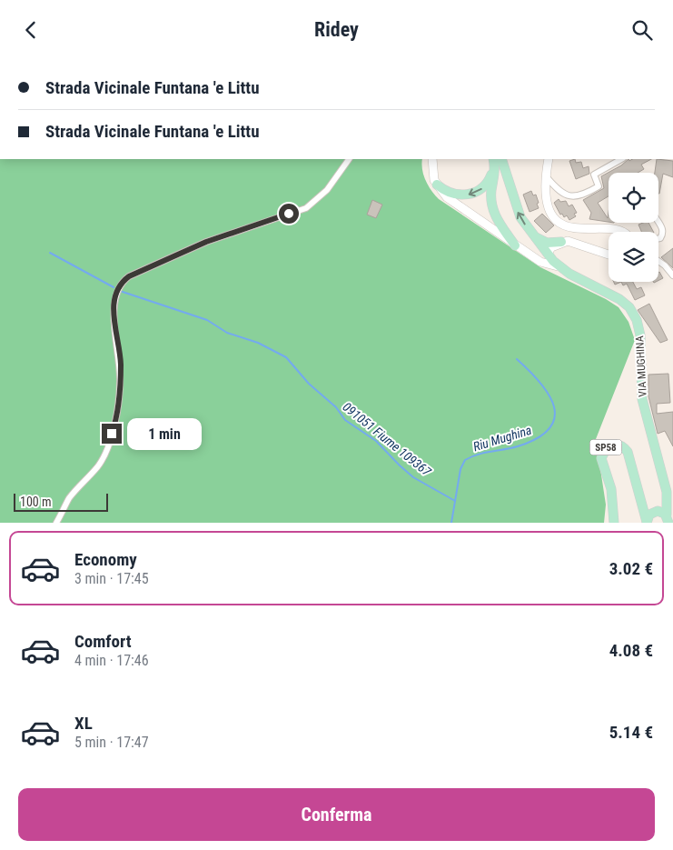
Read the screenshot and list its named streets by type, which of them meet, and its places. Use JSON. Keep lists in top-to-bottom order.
{
  "streets": {
    "main road": ["VIA MUGHINA", "SP58"]
  },
  "water": ["Riu Mughina", "091051 Fiume 109367"],
  "scale_bar": "100 m",
  "page": {
    "header": "Ridey",
    "banner": ["Strada Vicinale Funtana 'e Littu", "Strada Vicinale Funtana 'e Littu"],
    "bubble": "1 min",
    "scale": "100 m",
    "list": [
      {
        "name": "Economy",
        "note": "3 min · 17:45",
        "value": "3.02 €"
      },
      {
        "name": "Comfort",
        "note": "4 min · 17:46",
        "value": "4.08 €"
      },
      {
        "name": "XL",
        "note": "5 min · 17:47",
        "value": "5.14 €"
      }
    ],
    "buttons": "Conferma"
  }
}
